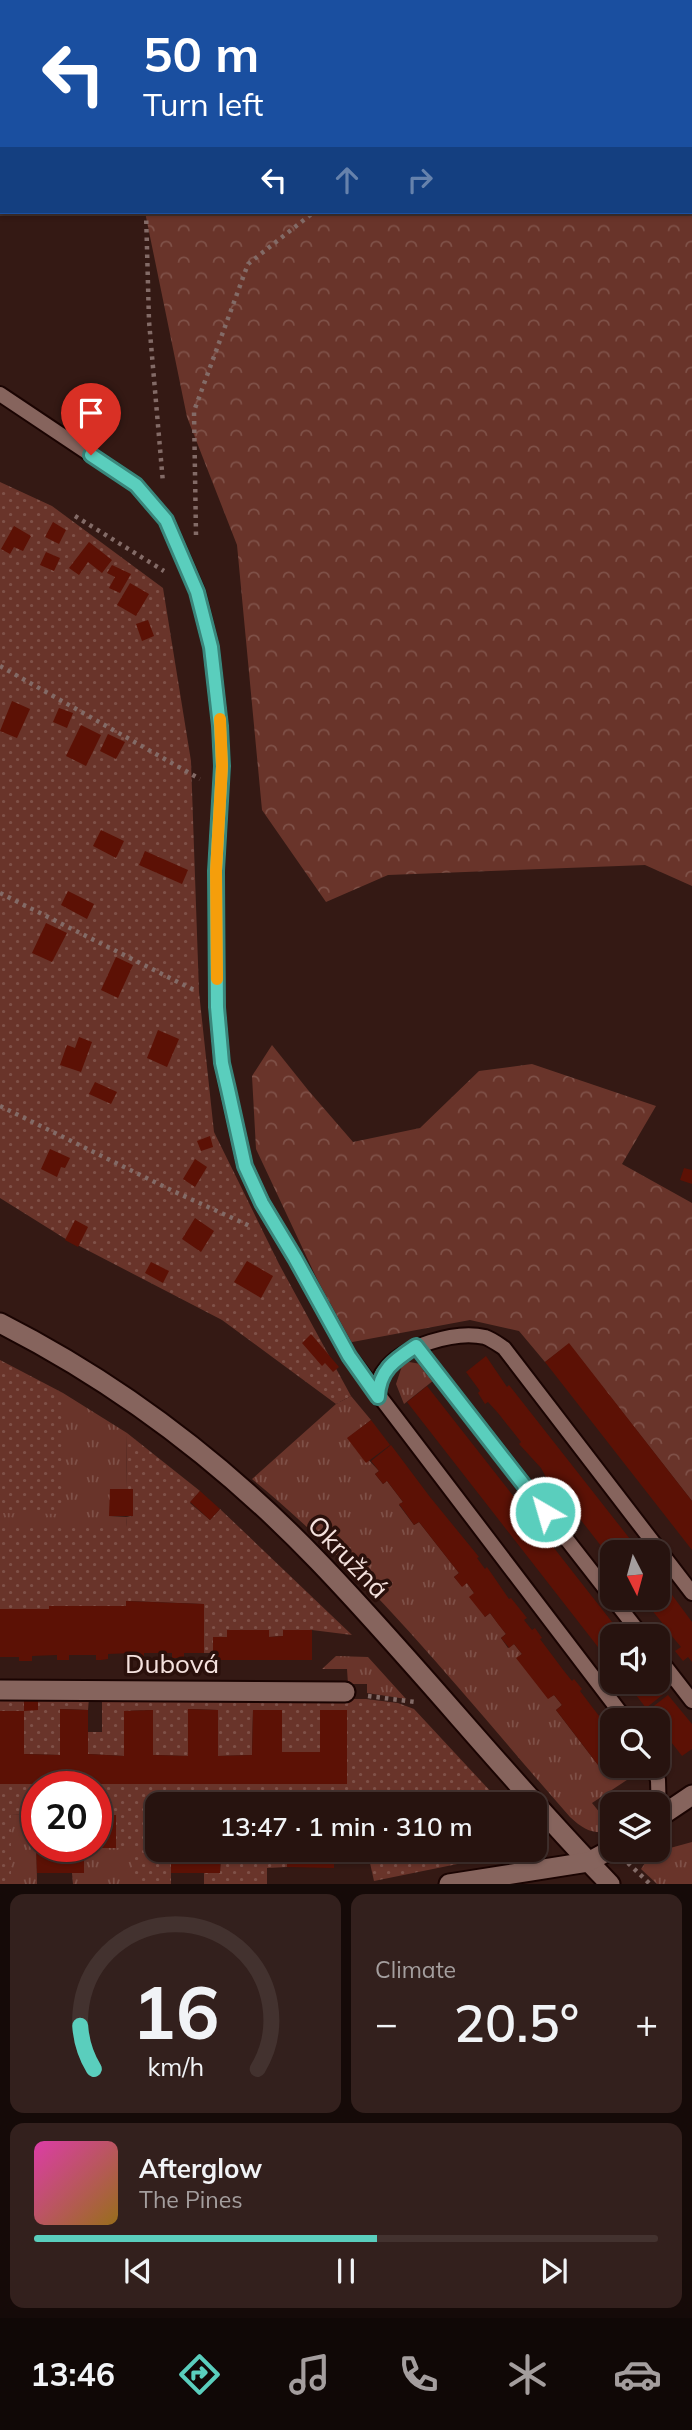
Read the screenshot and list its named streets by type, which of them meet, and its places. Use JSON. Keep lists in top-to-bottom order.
{
  "streets": {
    "street": ["Okružná", "Dubová"]
  },
  "north": "bottom",
  "page": {
    "turn": ["50 m", "Turn left"],
    "limit": "20",
    "trip": "13:47 · 1 min · 310 m",
    "tile": "Climate",
    "heat": ["−", "20.5°", "+"],
    "song": ["Afterglow", "The Pines"],
    "tabs": "13:46",
    "gauge": ["16", "km/h"]
  }
}
